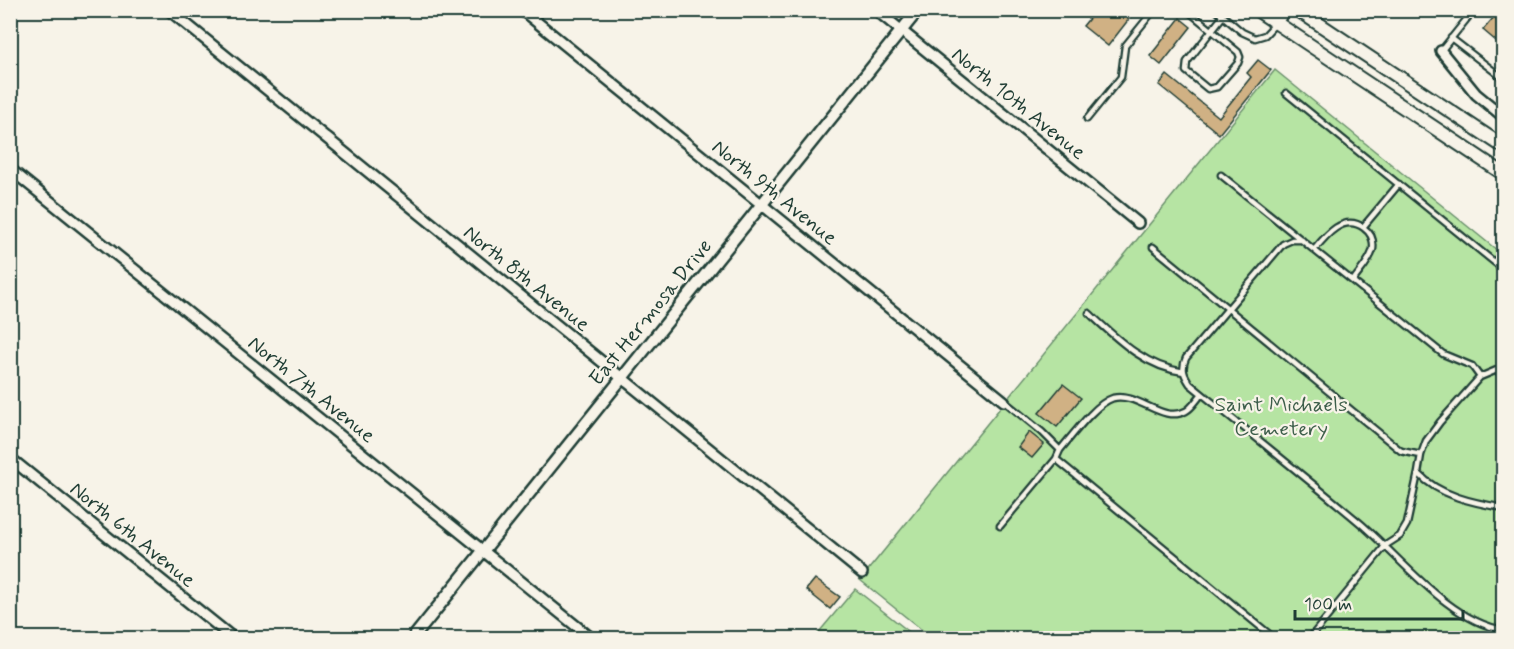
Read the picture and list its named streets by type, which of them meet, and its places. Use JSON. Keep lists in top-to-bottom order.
{
  "streets": {
    "street": [
      "North 10th Avenue",
      "North 9th Avenue",
      "North 8th Avenue",
      "East Hermosa Drive",
      "North 7th Avenue",
      "North 6th Avenue"
    ]
  },
  "crossings": [
    ["North 10th Avenue", "East Hermosa Drive"],
    ["North 9th Avenue", "East Hermosa Drive"],
    ["North 8th Avenue", "East Hermosa Drive"],
    ["East Hermosa Drive", "North 7th Avenue"]
  ],
  "parks": ["Saint Michaels Cemetery"],
  "scale_bar": "100 m"
}
